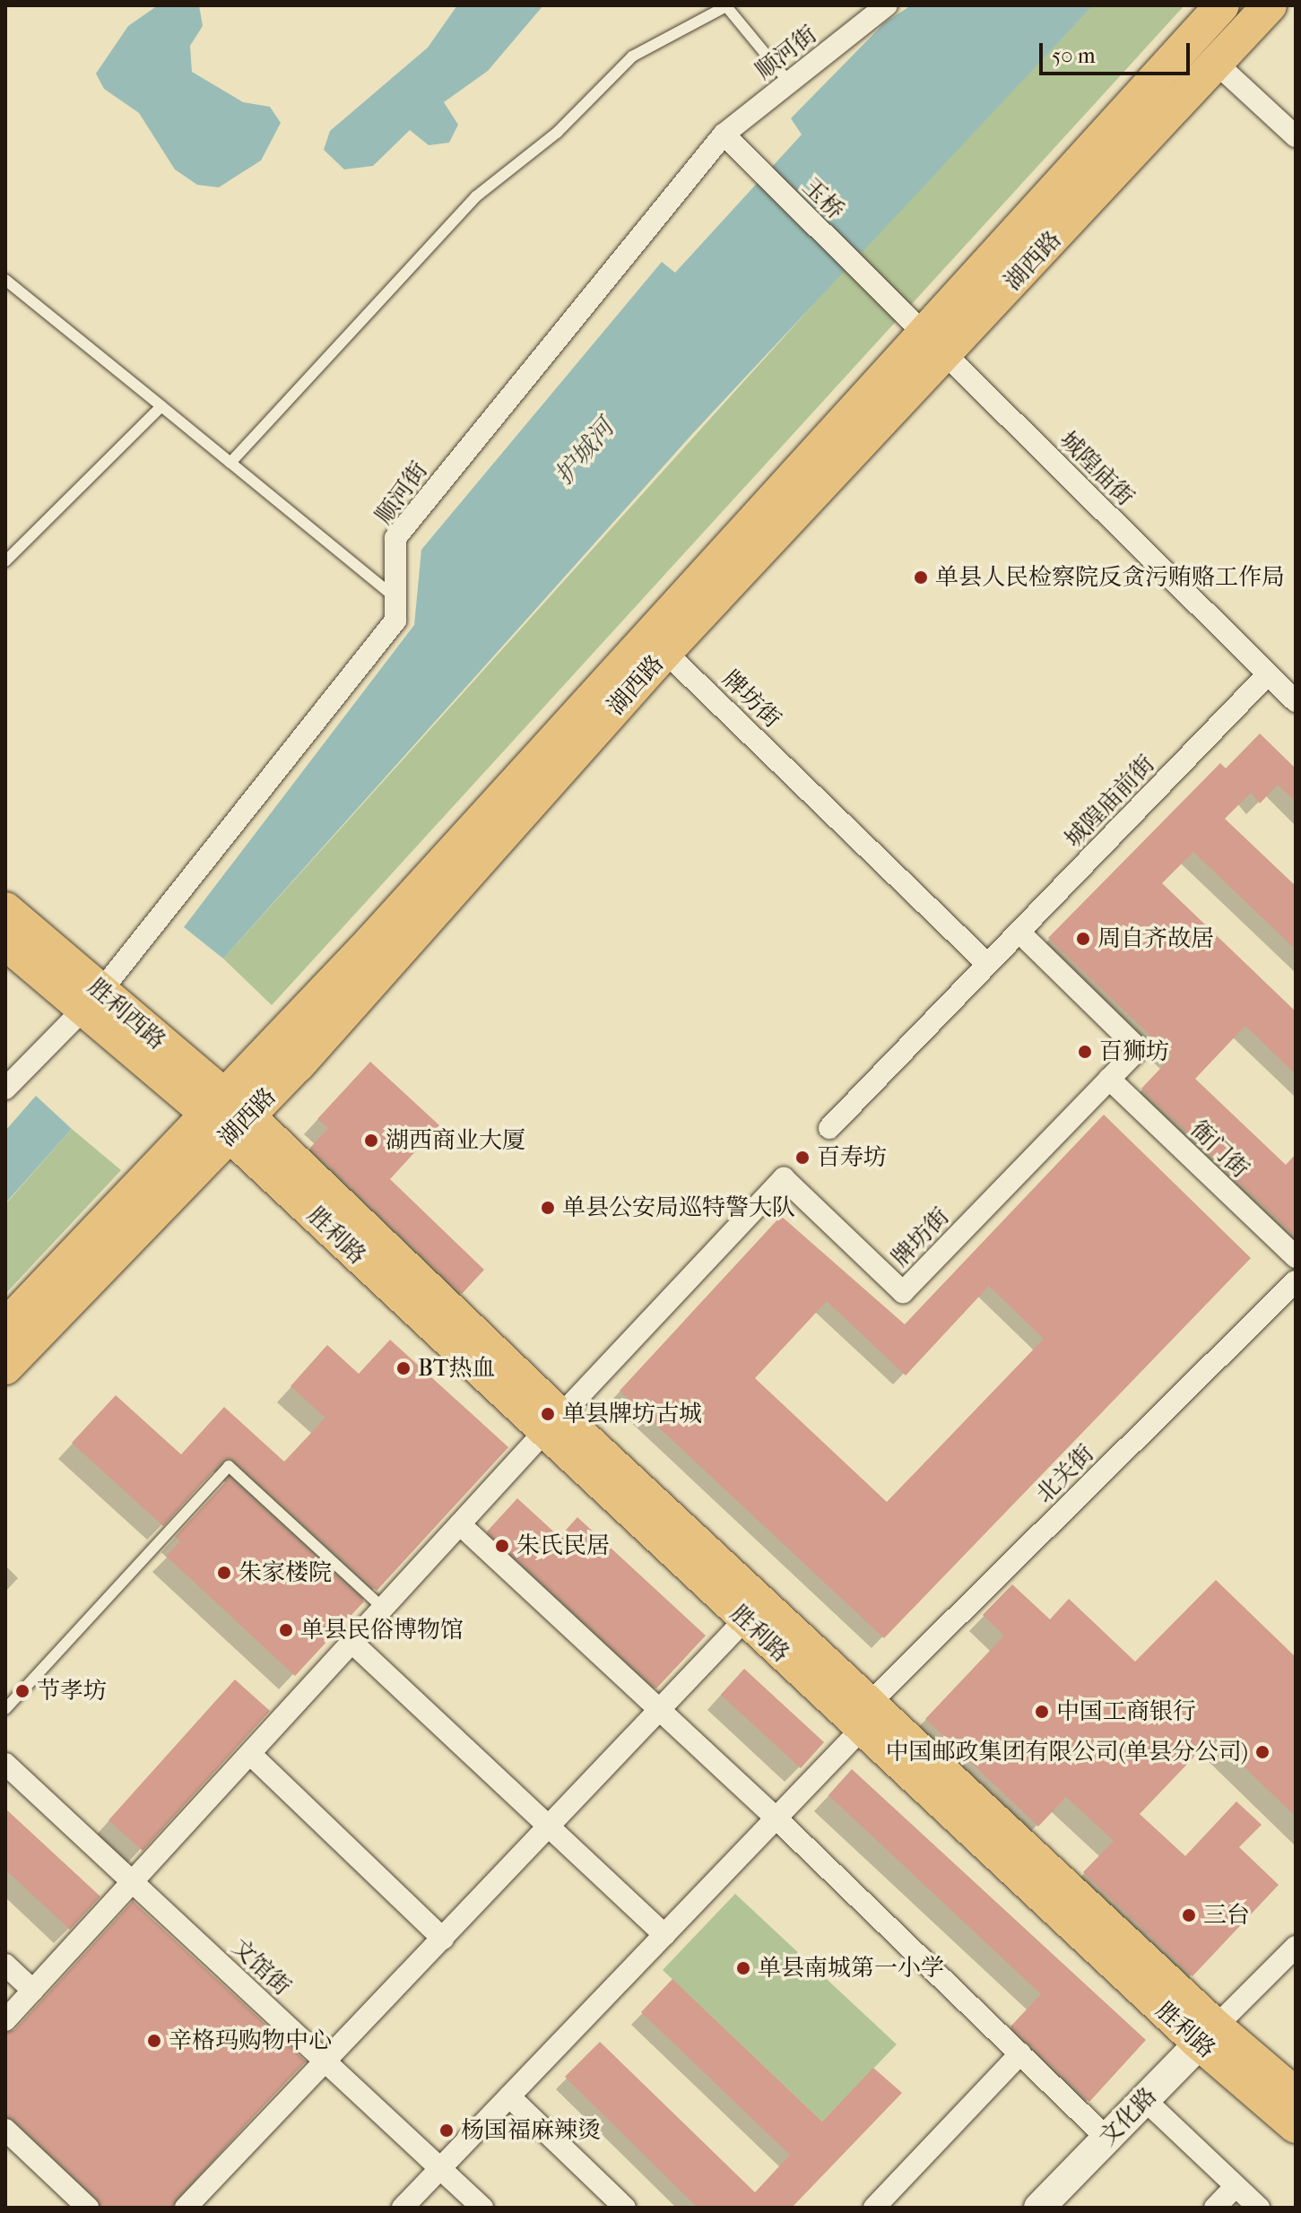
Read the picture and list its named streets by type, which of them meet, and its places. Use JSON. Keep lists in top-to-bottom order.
{
  "streets": {
    "main road": ["湖西路", "胜利西路", "胜利路"],
    "street": [
      "顺河街",
      "玉桥",
      "城隍庙街",
      "牌坊街",
      "城隍庙前街",
      "衙门街",
      "北关街",
      "文馆街",
      "文化路"
    ]
  },
  "crossings": [
    ["顺河街", "玉桥"],
    ["顺河街", "胜利西路"],
    ["玉桥", "城隍庙街"],
    ["湖西路", "城隍庙街"],
    ["湖西路", "牌坊街"],
    ["湖西路", "胜利西路"],
    ["湖西路", "胜利路"],
    ["城隍庙街", "城隍庙前街"],
    ["牌坊街", "城隍庙前街"],
    ["牌坊街", "衙门街"],
    ["牌坊街", "胜利路"],
    ["胜利西路", "胜利路"],
    ["胜利路", "北关街"],
    ["胜利路", "文化路"],
    ["北关街", "文馆街"]
  ],
  "water": ["护城河"],
  "places": [
    "单县人民检察院反贪污贿赂工作局",
    "周自齐故居",
    "百狮坊",
    "湖西商业大厦",
    "百寿坊",
    "单县公安局巡特警大队",
    "BT热血",
    "单县牌坊古城",
    "朱氏民居",
    "朱家楼院",
    "单县民俗博物馆",
    "节孝坊",
    "中国工商银行",
    "中国邮政集团有限公司(单县分公司)",
    "三台",
    "单县南城第一小学",
    "辛格玛购物中心",
    "杨国福麻辣烫"
  ],
  "scale_bar": "50 m"
}
